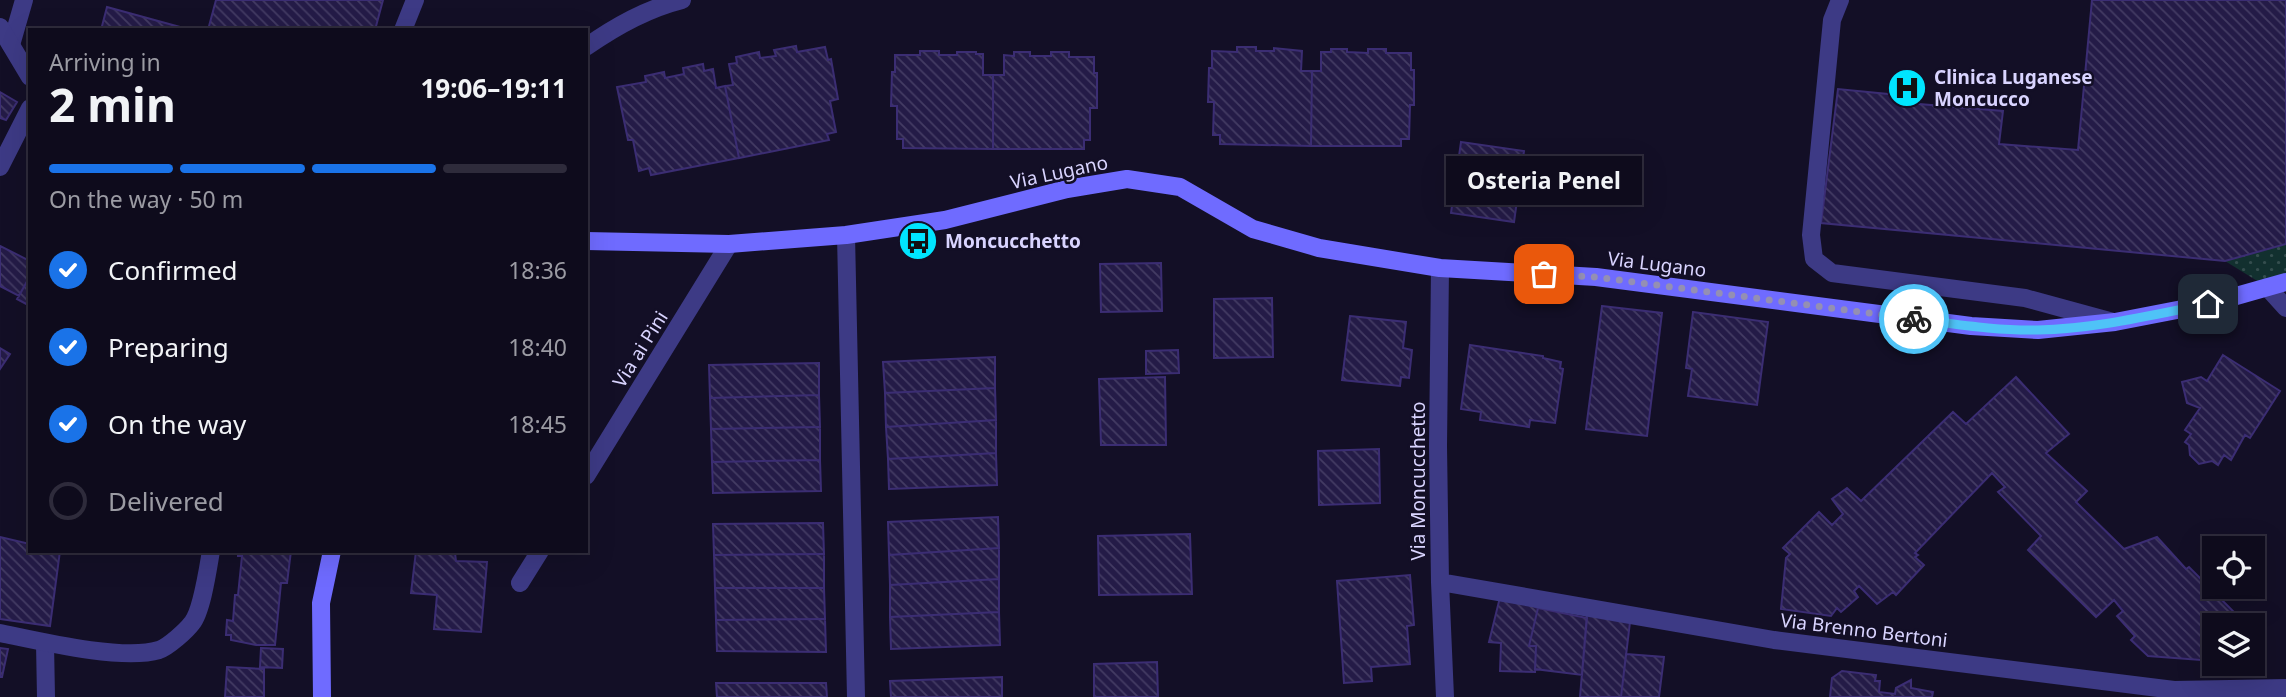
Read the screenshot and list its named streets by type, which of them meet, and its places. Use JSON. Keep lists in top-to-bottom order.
{
  "streets": {
    "street": [
      "Via Lugano",
      "Via ai Pini",
      "Via Moncucchetto",
      "Via Brenno Bertoni"
    ]
  },
  "crossings": [
    ["Via Lugano", "Via ai Pini"],
    ["Via Lugano", "Via Moncucchetto"],
    ["Via Moncucchetto", "Via Brenno Bertoni"]
  ],
  "places": {
    "hospital": ["Clinica Luganese Moncucco"],
    "bus stop": ["Moncucchetto"],
    "other": ["Osteria Penel"]
  },
  "page": {
    "heading": ["2 min", "Arriving in", "19:06–19:11"],
    "bar": "On the way · 50 m",
    "bubble": "Osteria Penel",
    "list": [
      ["Confirmed", "18:36"],
      ["Preparing", "18:40"],
      ["On the way", "18:45"],
      "Delivered"
    ]
  }
}
